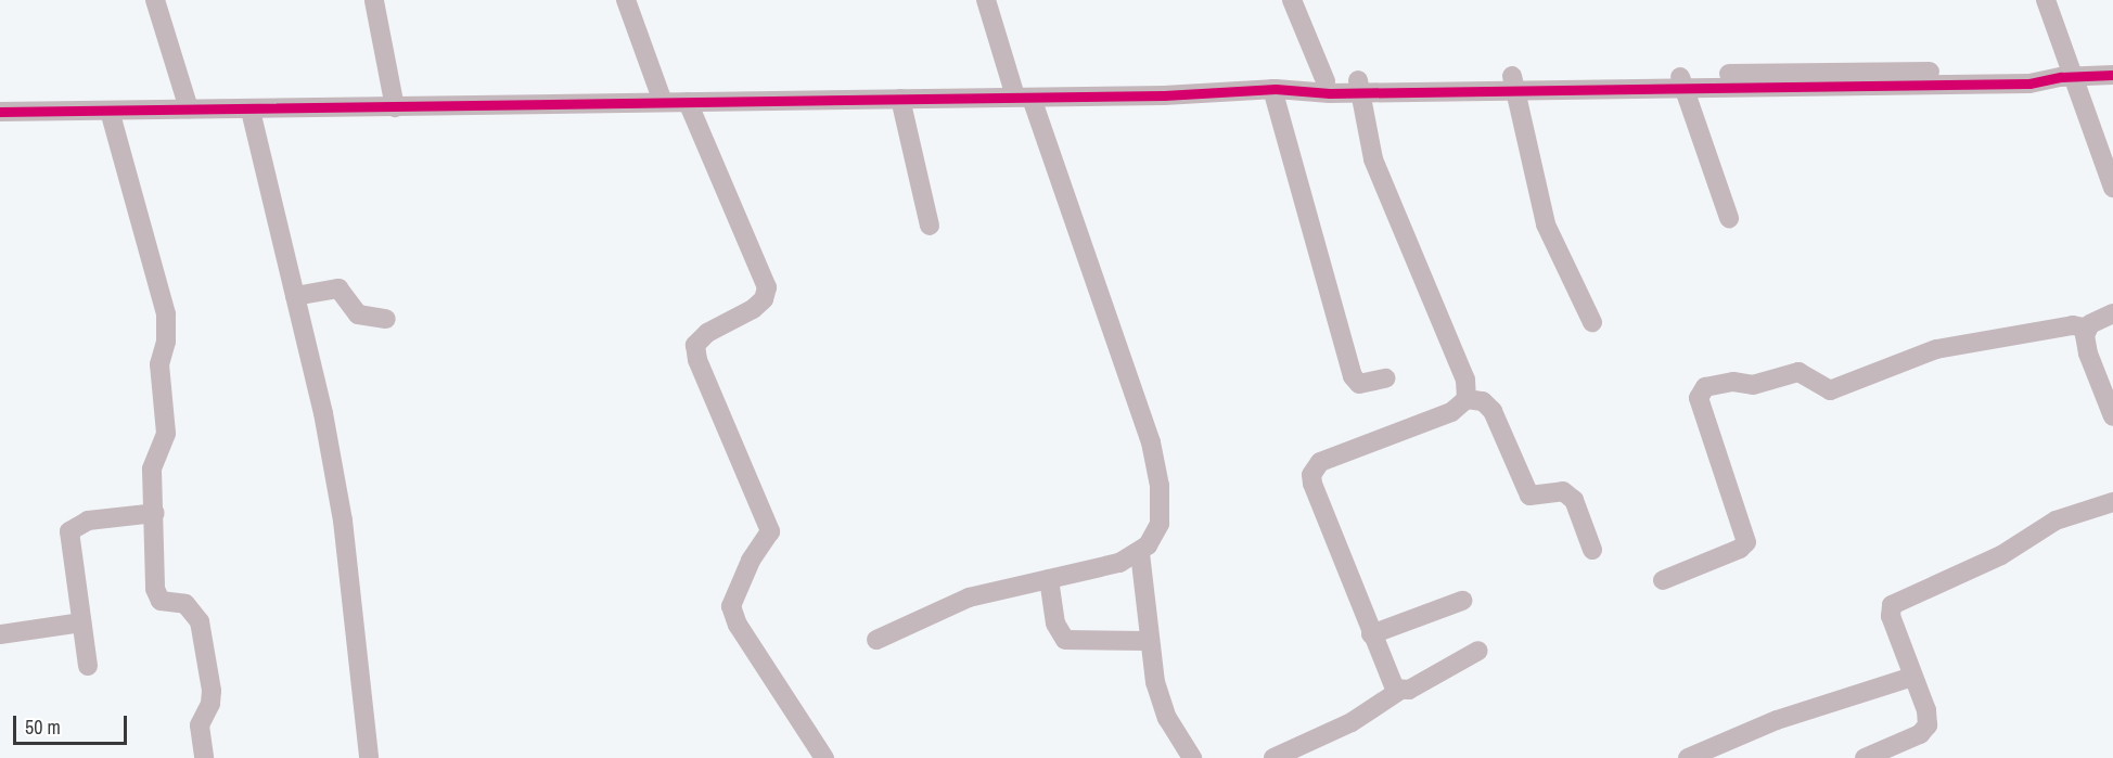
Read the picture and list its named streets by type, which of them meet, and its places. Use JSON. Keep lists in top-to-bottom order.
{
  "scale_bar": "50 m"
}
